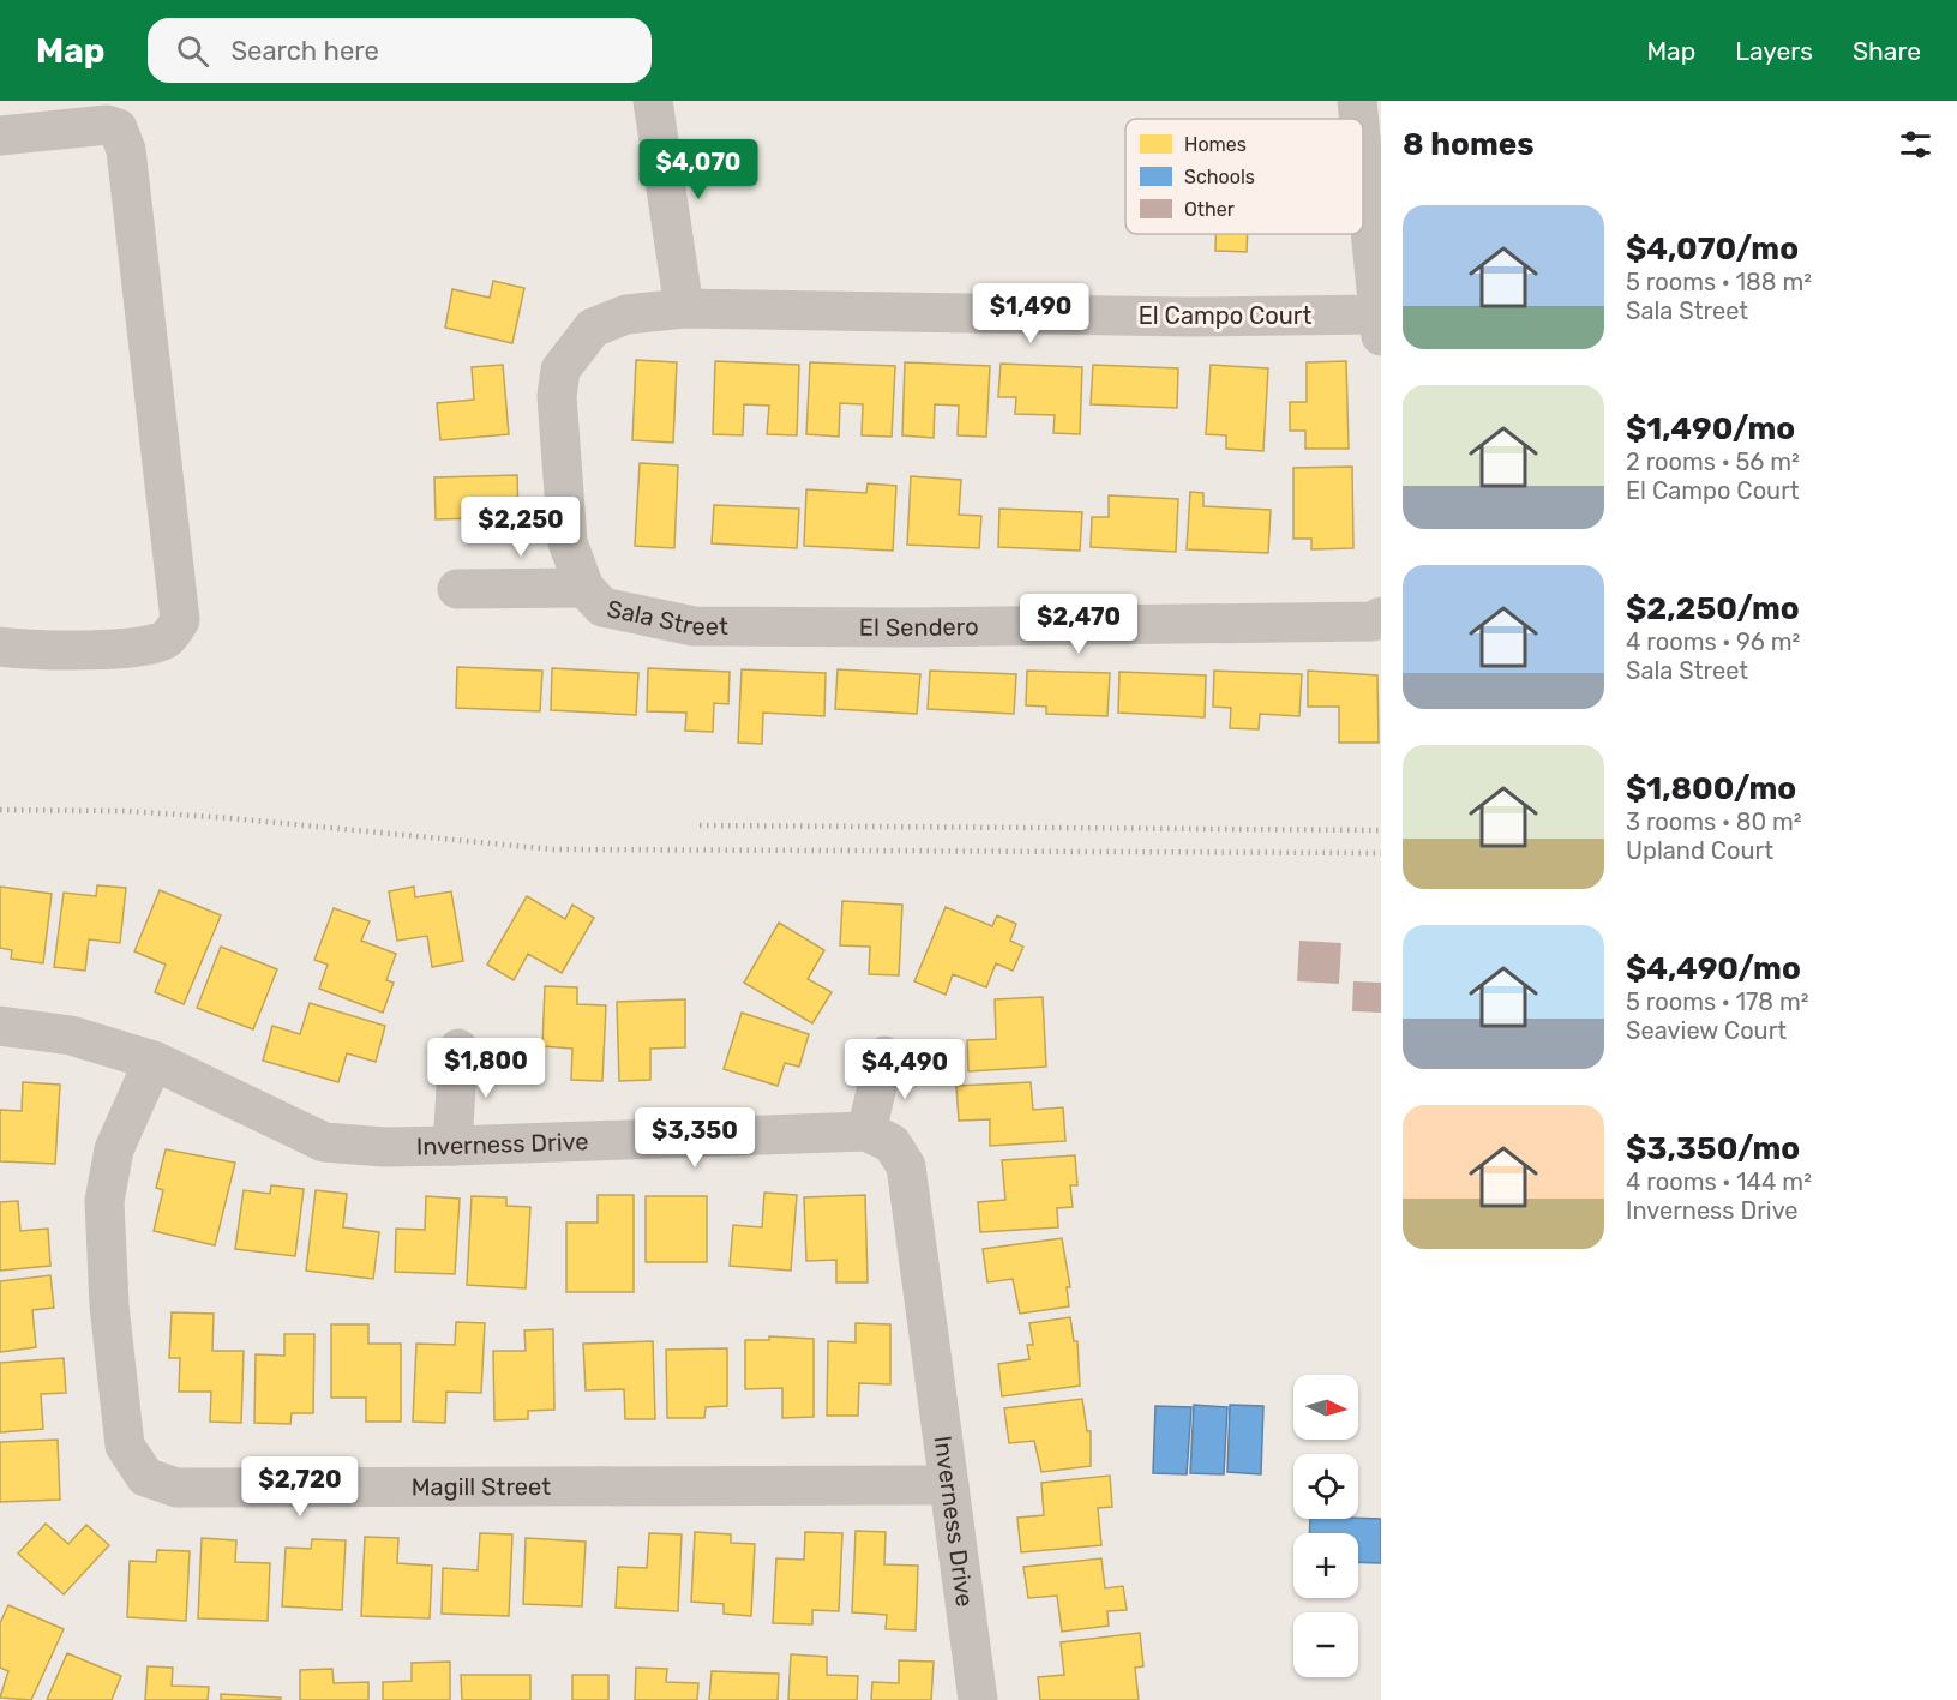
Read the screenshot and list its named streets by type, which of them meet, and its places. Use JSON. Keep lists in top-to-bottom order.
{
  "streets": {
    "street": [
      "El Campo Court",
      "Sala Street",
      "El Sendero",
      "Inverness Drive",
      "Magill Street"
    ]
  },
  "crossings": [
    ["El Campo Court", "Sala Street"],
    ["Sala Street", "El Sendero"],
    ["Inverness Drive", "Magill Street"]
  ],
  "legend": ["Homes", "Schools", "Other"],
  "north": "right",
  "page": {
    "header": "Map",
    "search": "Search here",
    "nav": ["Map", "Layers", "Share"],
    "heading": "8 homes",
    "price": [
      "$4,070",
      "$1,490",
      "$2,250",
      "$2,470",
      "$1,800",
      "$4,490",
      "$3,350",
      "$2,720"
    ],
    "list": [
      {
        "name": "$4,070/mo",
        "note": "5 rooms · 188 m² · Sala Street"
      },
      {
        "name": "$1,490/mo",
        "note": "2 rooms · 56 m² · El Campo Court"
      },
      {
        "name": "$2,250/mo",
        "note": "4 rooms · 96 m² · Sala Street"
      },
      {
        "name": "$1,800/mo",
        "note": "3 rooms · 80 m² · Upland Court"
      },
      {
        "name": "$4,490/mo",
        "note": "5 rooms · 178 m² · Seaview Court"
      },
      {
        "name": "$3,350/mo",
        "note": "4 rooms · 144 m² · Inverness Drive"
      }
    ],
    "map_buttons": ["+", "−"]
  }
}
